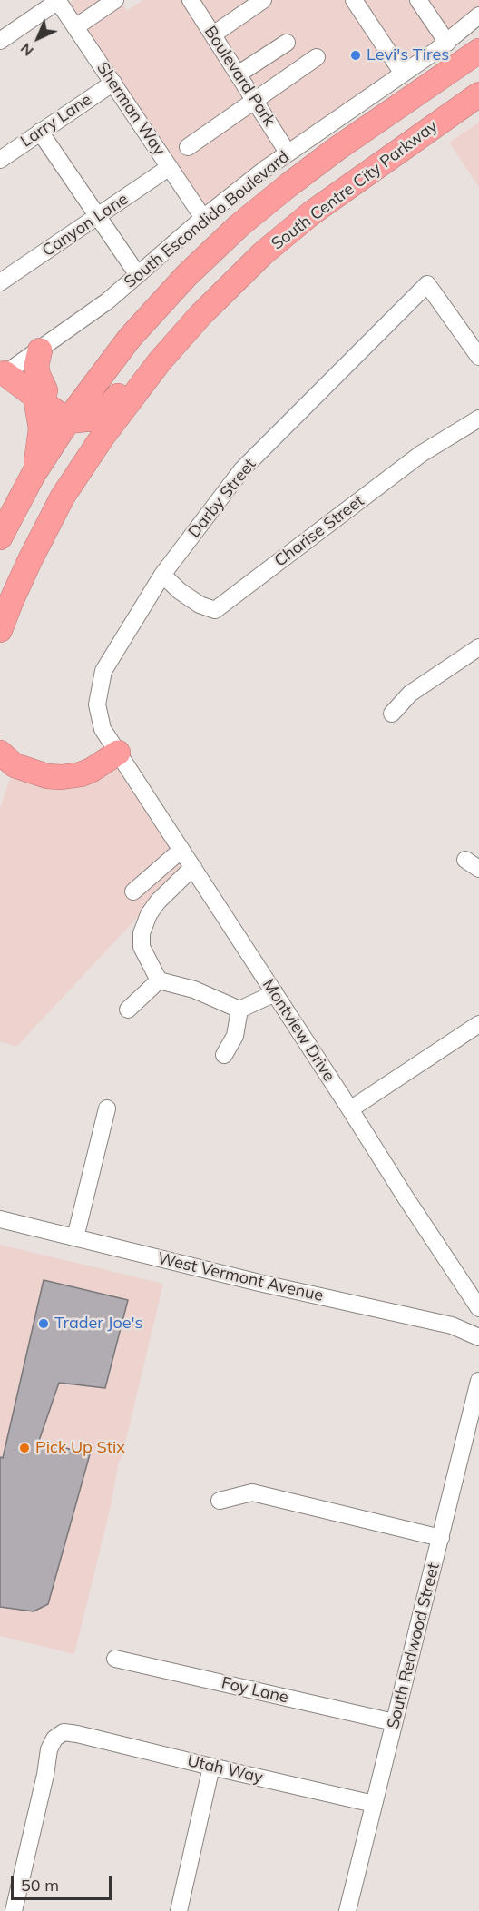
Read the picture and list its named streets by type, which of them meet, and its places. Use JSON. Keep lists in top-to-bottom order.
{
  "streets": {
    "highway": ["South Centre City Parkway"],
    "street": [
      "Boulevard Park",
      "Sherman Way",
      "Larry Lane",
      "South Escondido Boulevard",
      "Canyon Lane",
      "Darby Street",
      "Charise Street",
      "Montview Drive",
      "West Vermont Avenue",
      "South Redwood Street",
      "Foy Lane",
      "Utah Way"
    ]
  },
  "crossings": [
    ["Boulevard Park", "South Escondido Boulevard"],
    ["Sherman Way", "Larry Lane"],
    ["Sherman Way", "South Escondido Boulevard"],
    ["Sherman Way", "Canyon Lane"],
    ["Darby Street", "Charise Street"],
    ["Darby Street", "Montview Drive"],
    ["South Redwood Street", "Foy Lane"],
    ["South Redwood Street", "Utah Way"]
  ],
  "places": ["Levi's Tires", "Trader Joe's", "Pick Up Stix"],
  "scale_bar": "50 m",
  "north": "bottom left"
}
